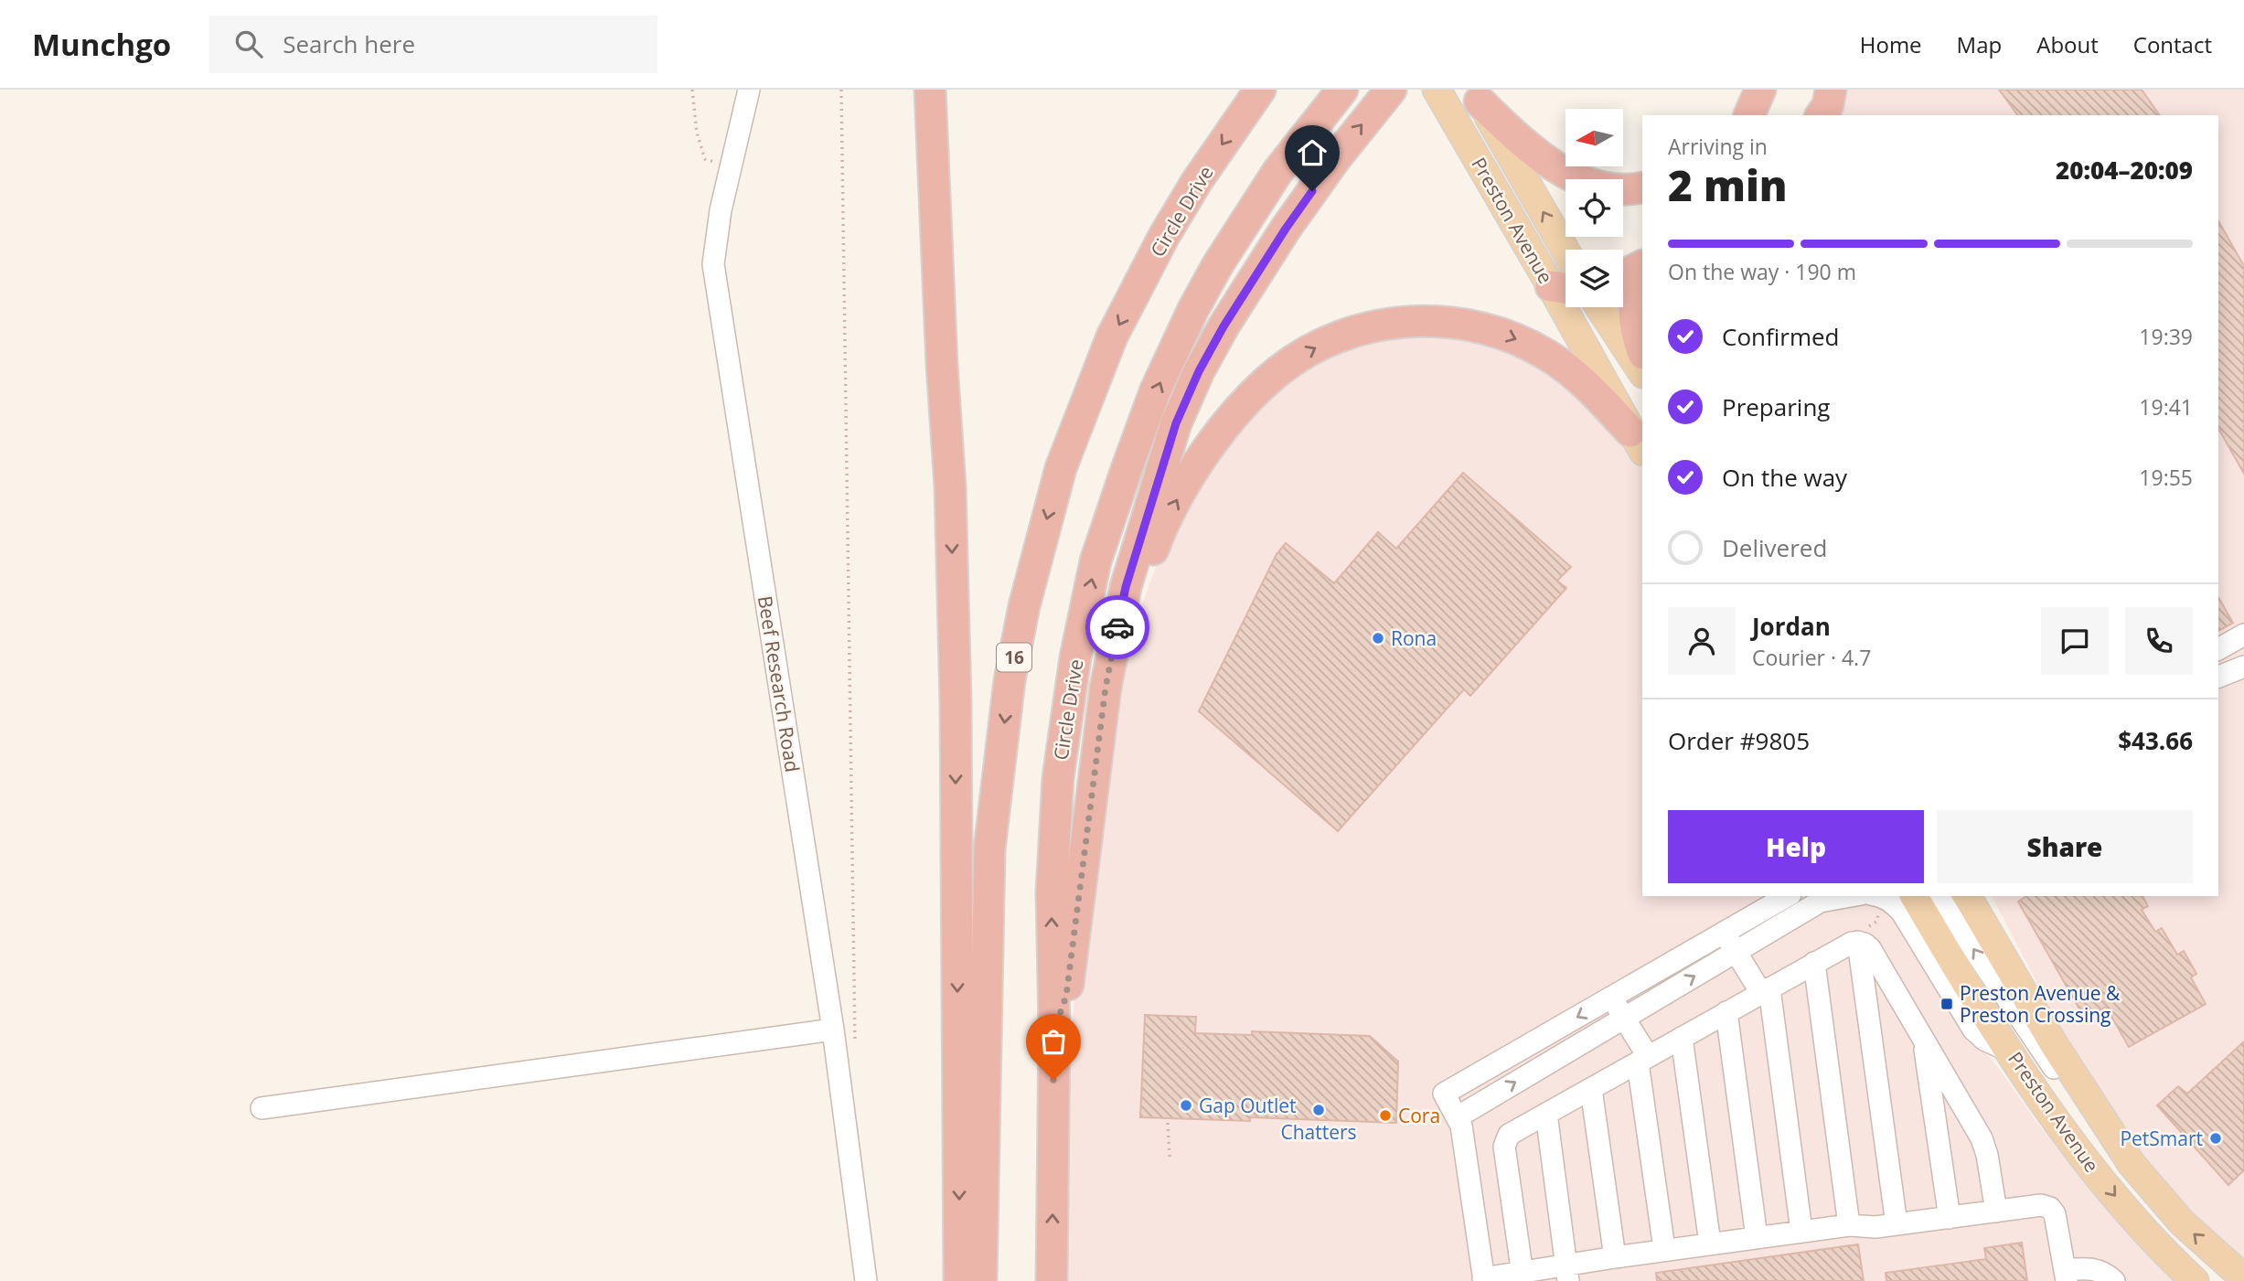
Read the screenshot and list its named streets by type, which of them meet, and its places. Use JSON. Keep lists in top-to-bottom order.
{
  "streets": {
    "highway": ["Circle Drive", "16"],
    "main road": ["Preston Avenue"],
    "street": ["Beef Research Road"]
  },
  "places": {
    "other": [
      "Rona",
      "Gap Outlet",
      "Chatters",
      "Cora",
      "PetSmart"
    ],
    "transit": ["Preston Avenue & Preston Crossing"]
  },
  "north": "left",
  "page": {
    "header": "Munchgo",
    "search": "Search here",
    "nav": [
      "Home",
      "Map",
      "About",
      "Contact"
    ],
    "heading": ["2 min", "Arriving in", "20:04–20:09"],
    "panel": [
      "Jordan",
      "Courier · 4.7",
      "Order #9805",
      "$43.66"
    ],
    "bar": "On the way · 190 m",
    "list": [
      ["Confirmed", "19:39"],
      ["Preparing", "19:41"],
      ["On the way", "19:55"],
      "Delivered"
    ],
    "buttons": ["Help", "Share"]
  }
}
